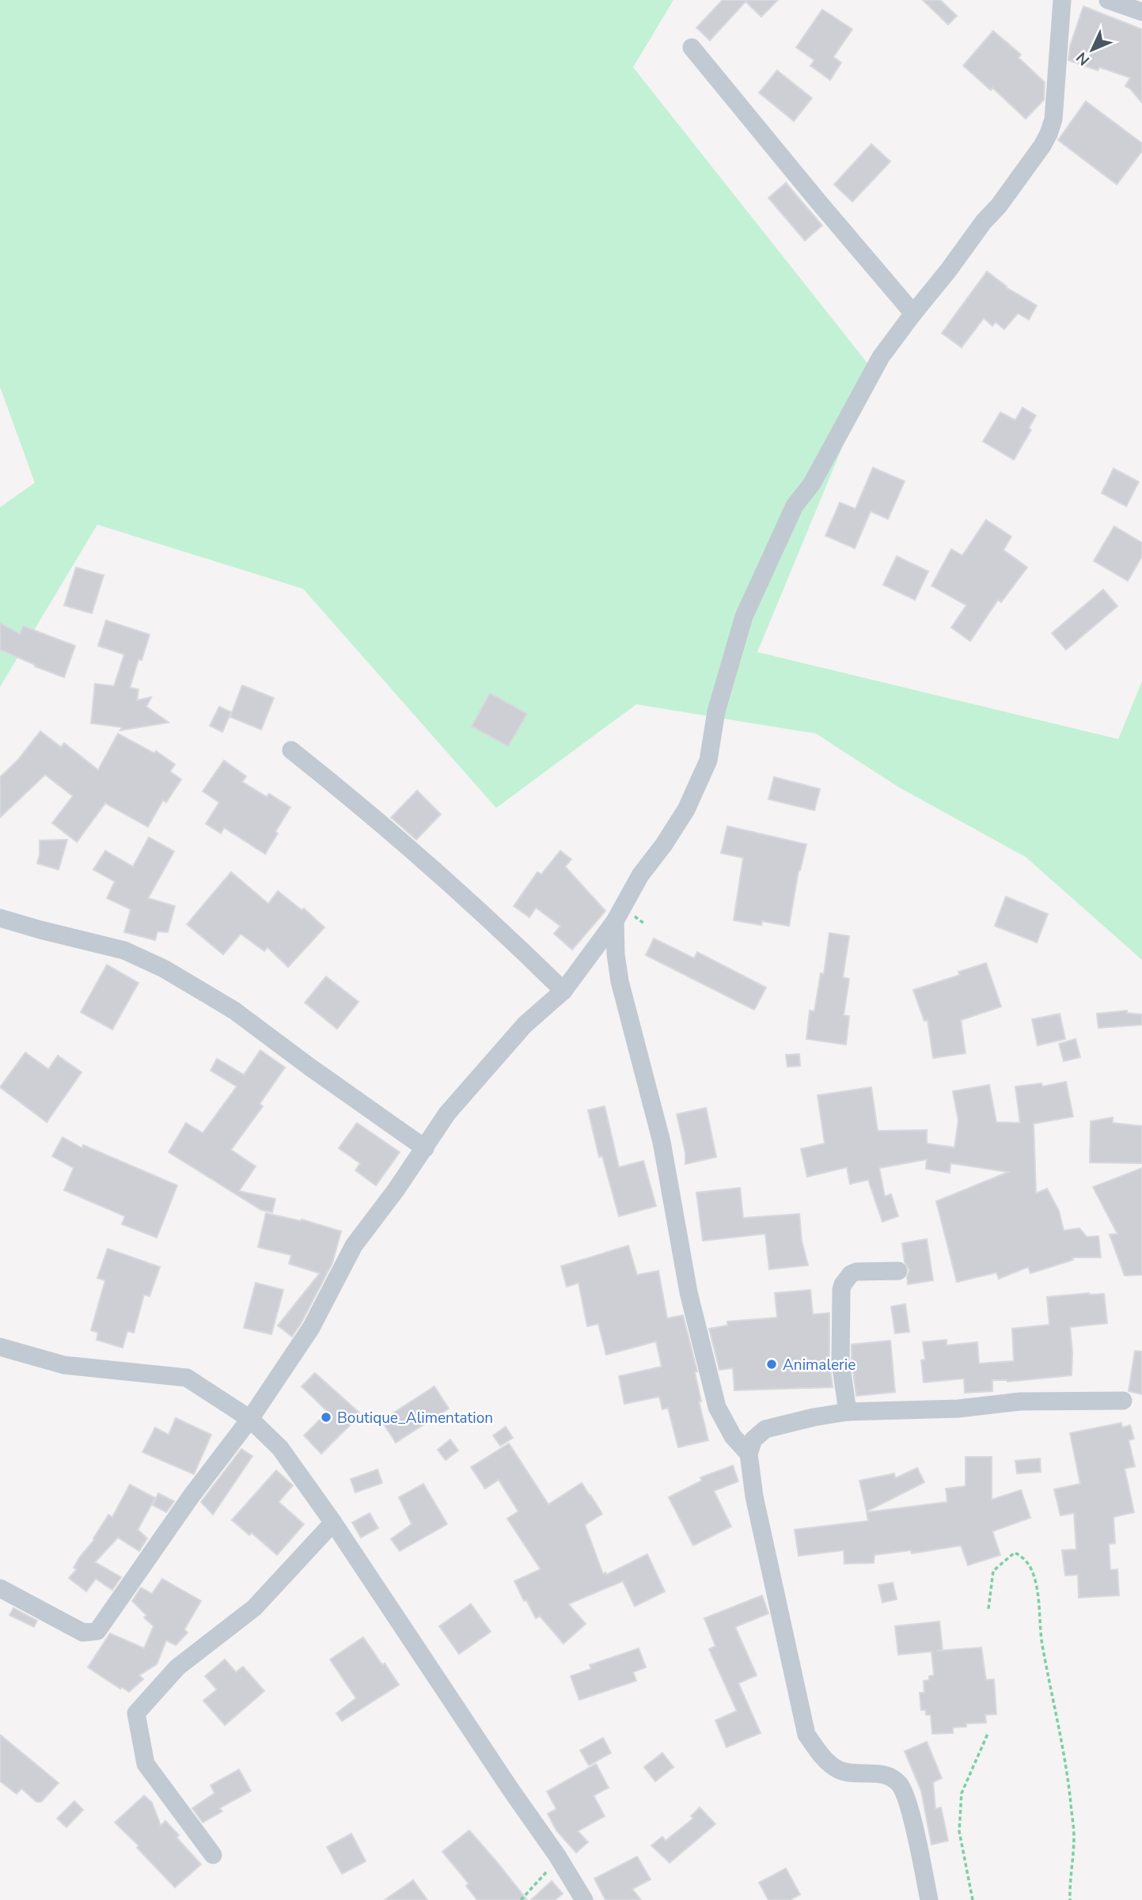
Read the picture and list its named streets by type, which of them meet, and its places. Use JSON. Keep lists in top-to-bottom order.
{
  "places": ["Animalerie", "Boutique_Alimentation"],
  "north": "bottom left"
}
